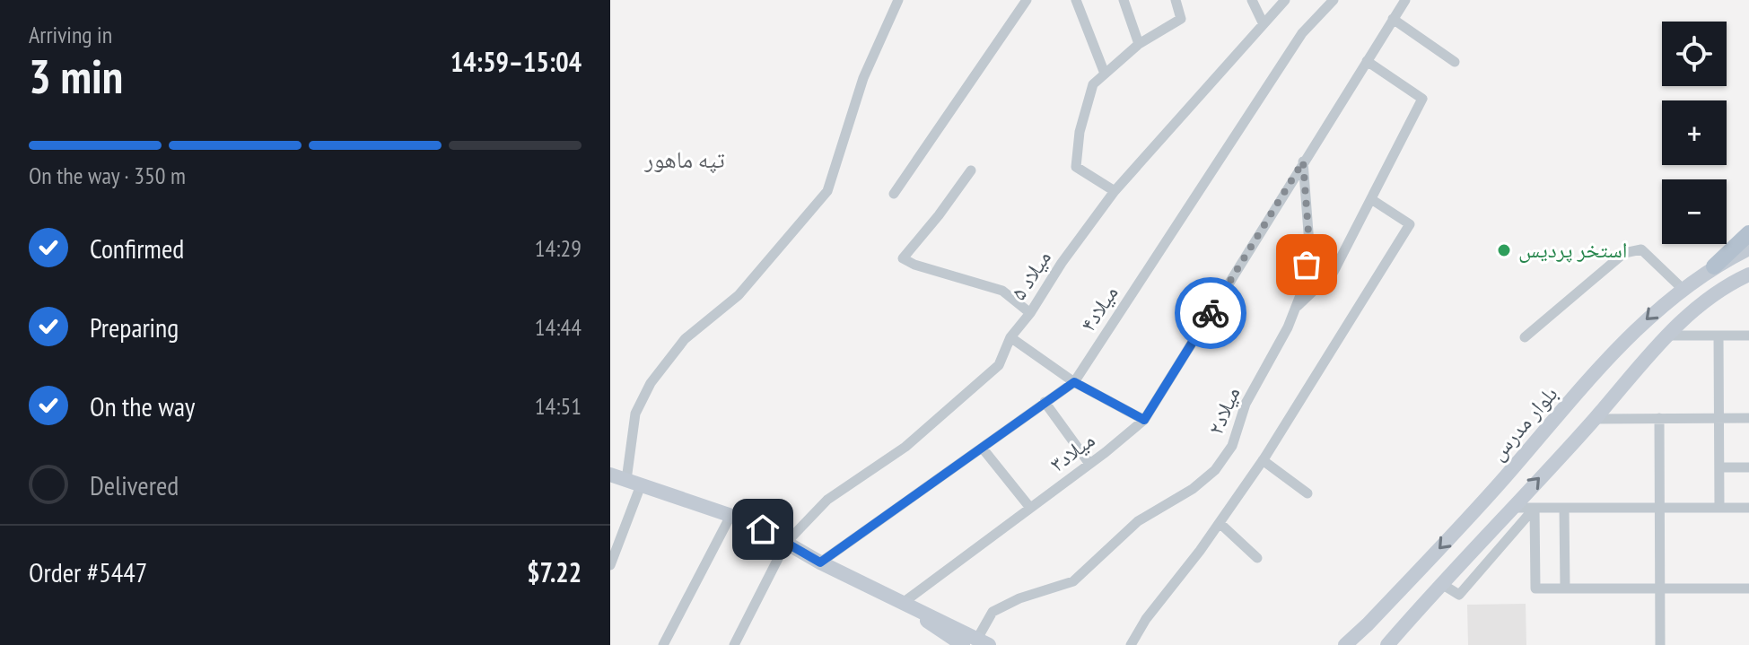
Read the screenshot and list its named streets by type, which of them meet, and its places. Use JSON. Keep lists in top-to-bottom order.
{
  "streets": {
    "main road": ["بلوار مدرس"],
    "street": [
      "میلاد ۵",
      "میلاد۴",
      "میلاد۲",
      "میلاد۳"
    ]
  },
  "crossings": [
    ["میلاد۲", "میلاد۳"]
  ],
  "districts": ["تپه ماهور"],
  "places": ["استخر پردیس"],
  "page": {
    "heading": ["3 min", "Arriving in", "14:59–15:04"],
    "panel": ["Order #5447", "$7.22"],
    "map_buttons": ["+", "−"],
    "bar": "On the way · 350 m",
    "list": [
      ["Confirmed", "14:29"],
      ["Preparing", "14:44"],
      ["On the way", "14:51"],
      "Delivered"
    ]
  }
}
